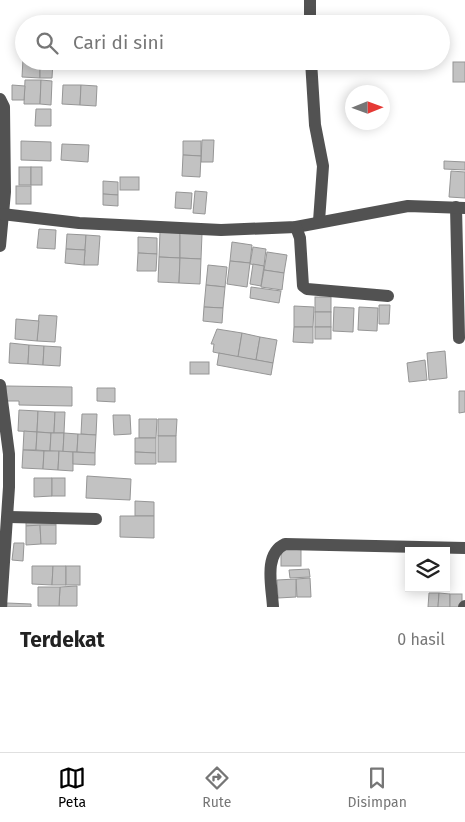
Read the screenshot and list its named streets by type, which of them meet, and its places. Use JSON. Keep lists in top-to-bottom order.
{
  "north": "right",
  "page": {
    "search": "Cari di sini",
    "heading": ["Terdekat", "0 hasil"],
    "nav": ["Peta", "Rute", "Disimpan"]
  }
}
